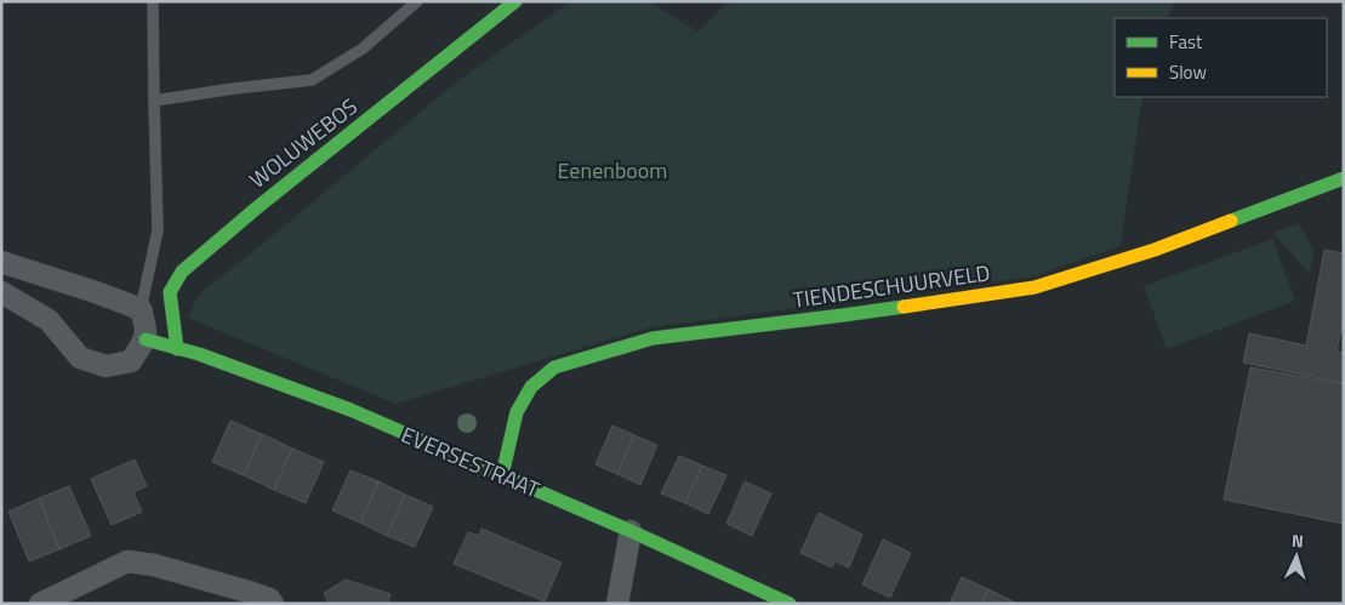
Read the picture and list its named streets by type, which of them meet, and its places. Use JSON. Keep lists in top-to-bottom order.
{
  "streets": {
    "street": ["WOLUWEBOS", "TIENDESCHUURVELD", "EVERSESTRAAT"]
  },
  "crossings": [
    ["WOLUWEBOS", "EVERSESTRAAT"],
    ["TIENDESCHUURVELD", "EVERSESTRAAT"]
  ],
  "parks": ["Eenenboom"],
  "legend": ["Fast", "Slow"],
  "north": "top"
}
